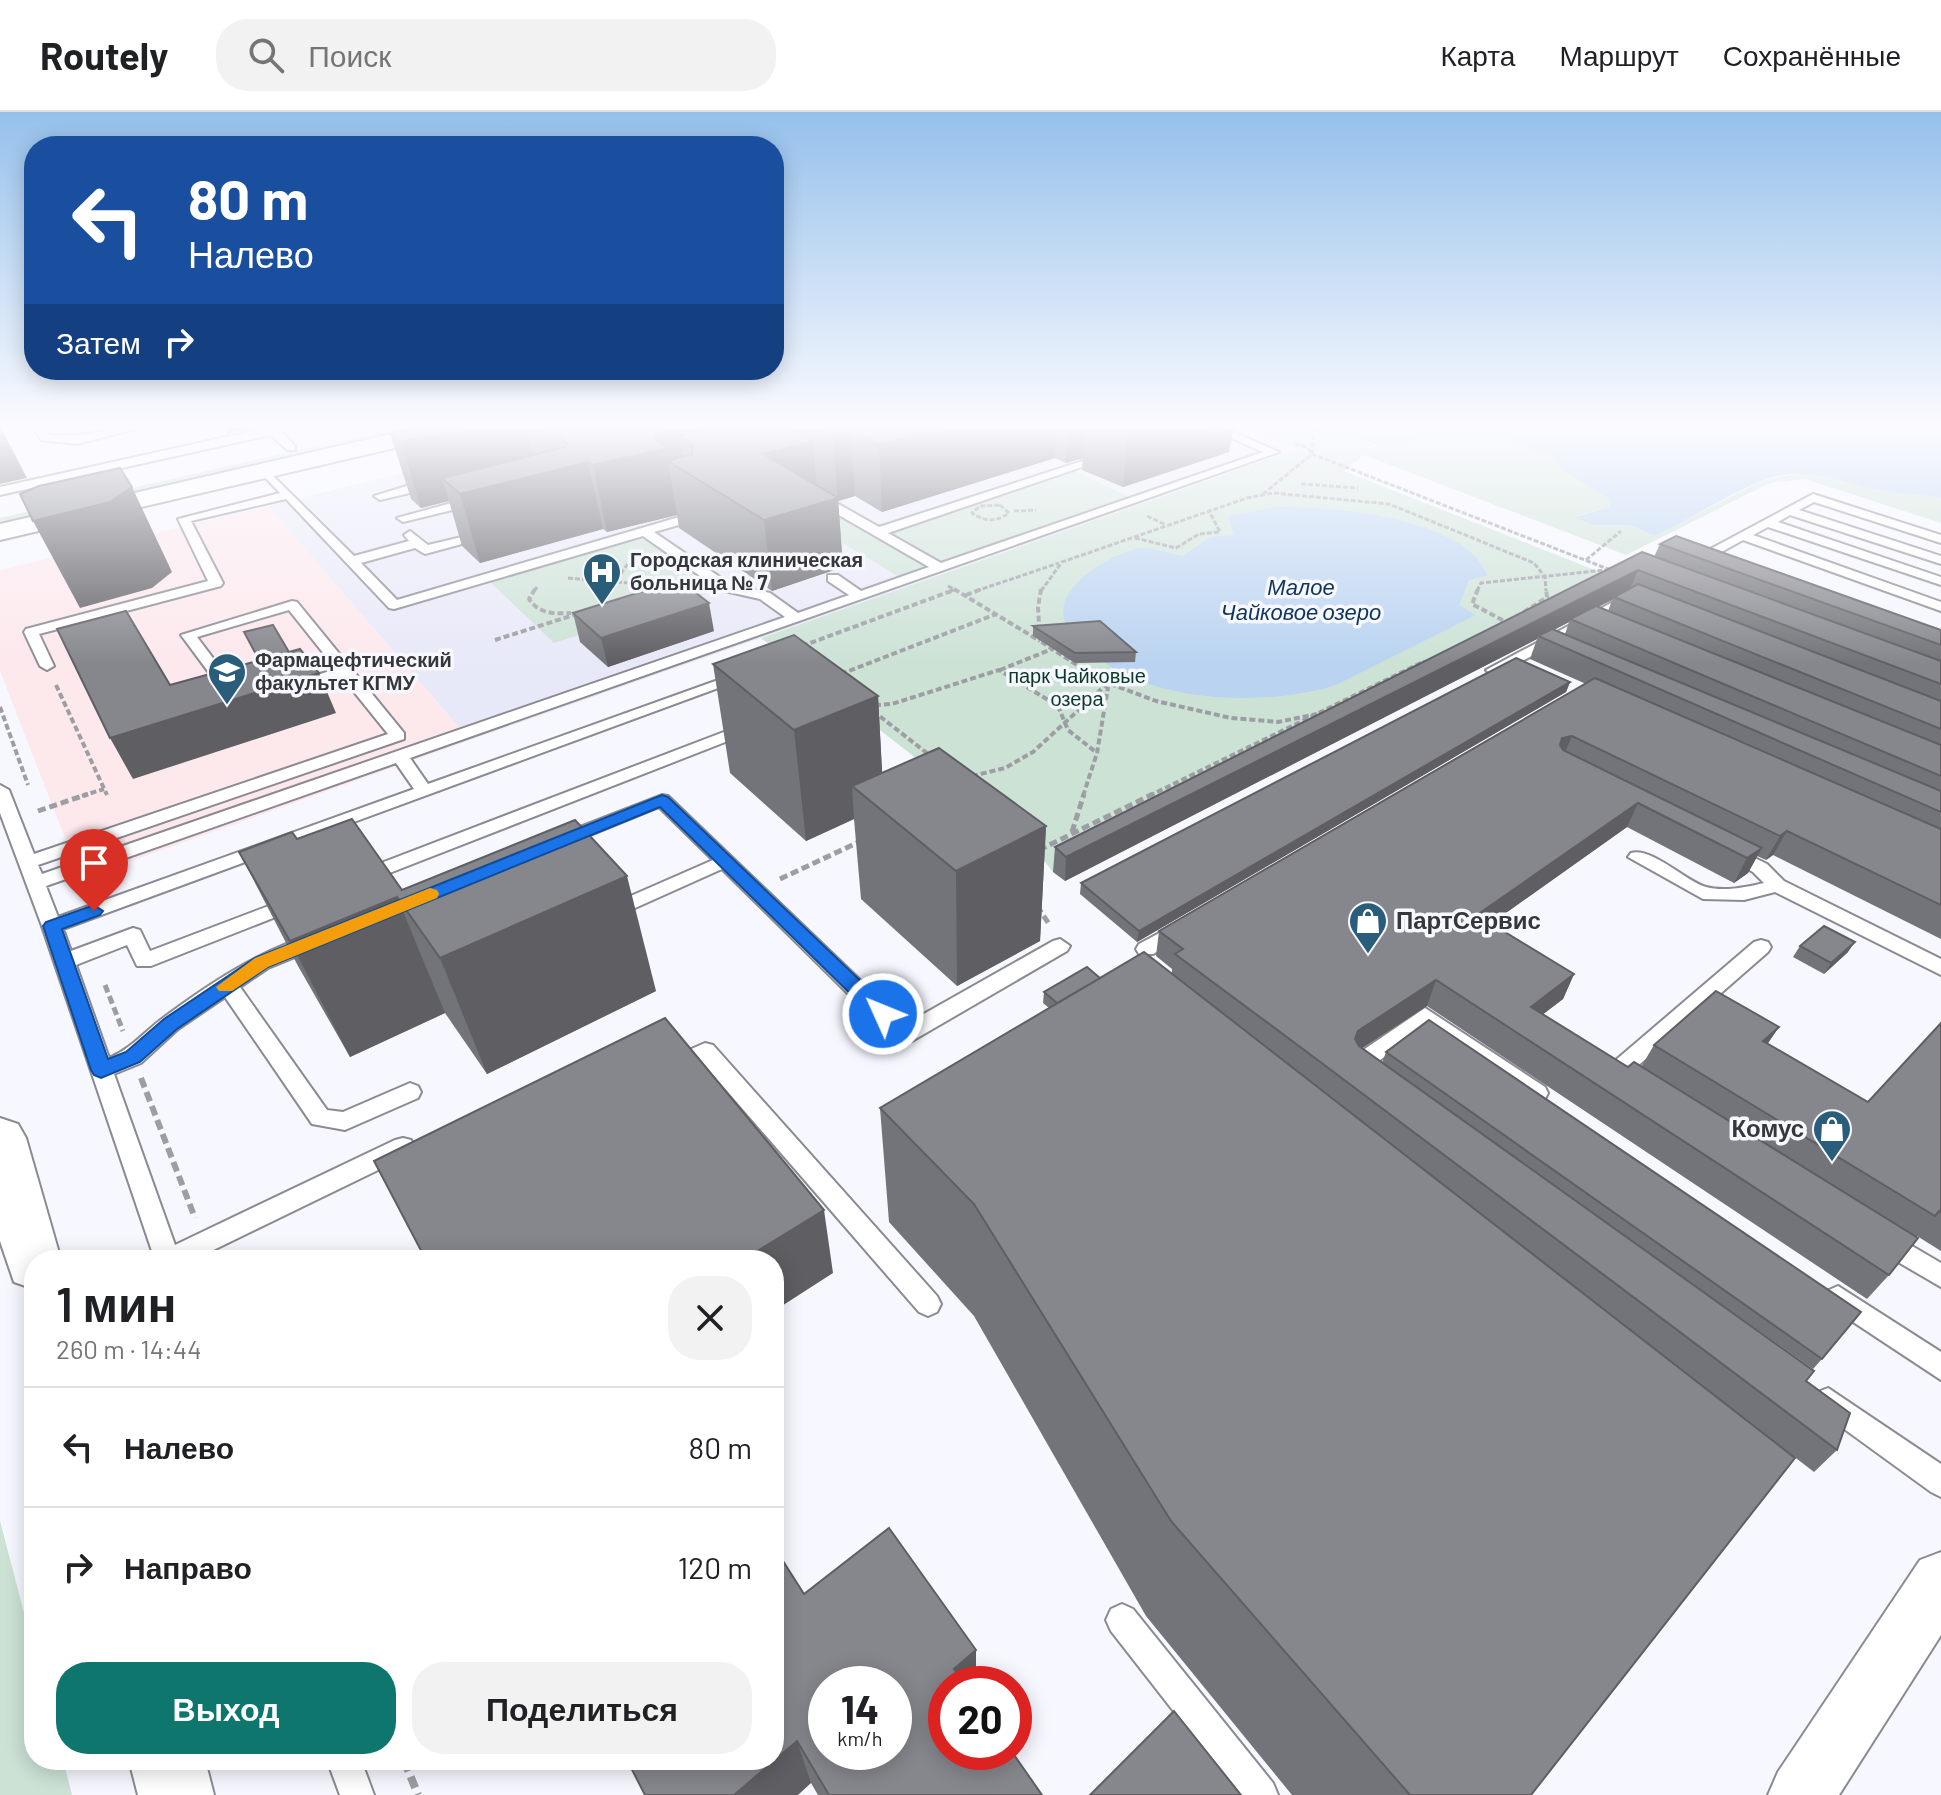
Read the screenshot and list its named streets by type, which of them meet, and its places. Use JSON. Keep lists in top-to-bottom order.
{
  "water": ["Малое Чайковое озеро"],
  "parks": ["парк Чайковые озера"],
  "places": {
    "hospital": ["Городская клиническая больница № 7"],
    "school or university": ["Фармацефтический факультет КГМУ"],
    "shop": ["ПартСервис", "Комус"]
  },
  "page": {
    "header": "Routely",
    "search": "Поиск",
    "nav": ["Карта", "Маршрут", "Сохранённые"],
    "turn": ["80 m", "Налево"],
    "then": "Затем",
    "heading": ["1 мин", "260 m · 14:44"],
    "list": [
      {
        "name": "Налево",
        "value": "80 m"
      },
      {
        "name": "Направо",
        "value": "120 m"
      }
    ],
    "buttons": ["Выход", "Поделиться"],
    "speed": "14 km/h",
    "limit": "20"
  }
}
